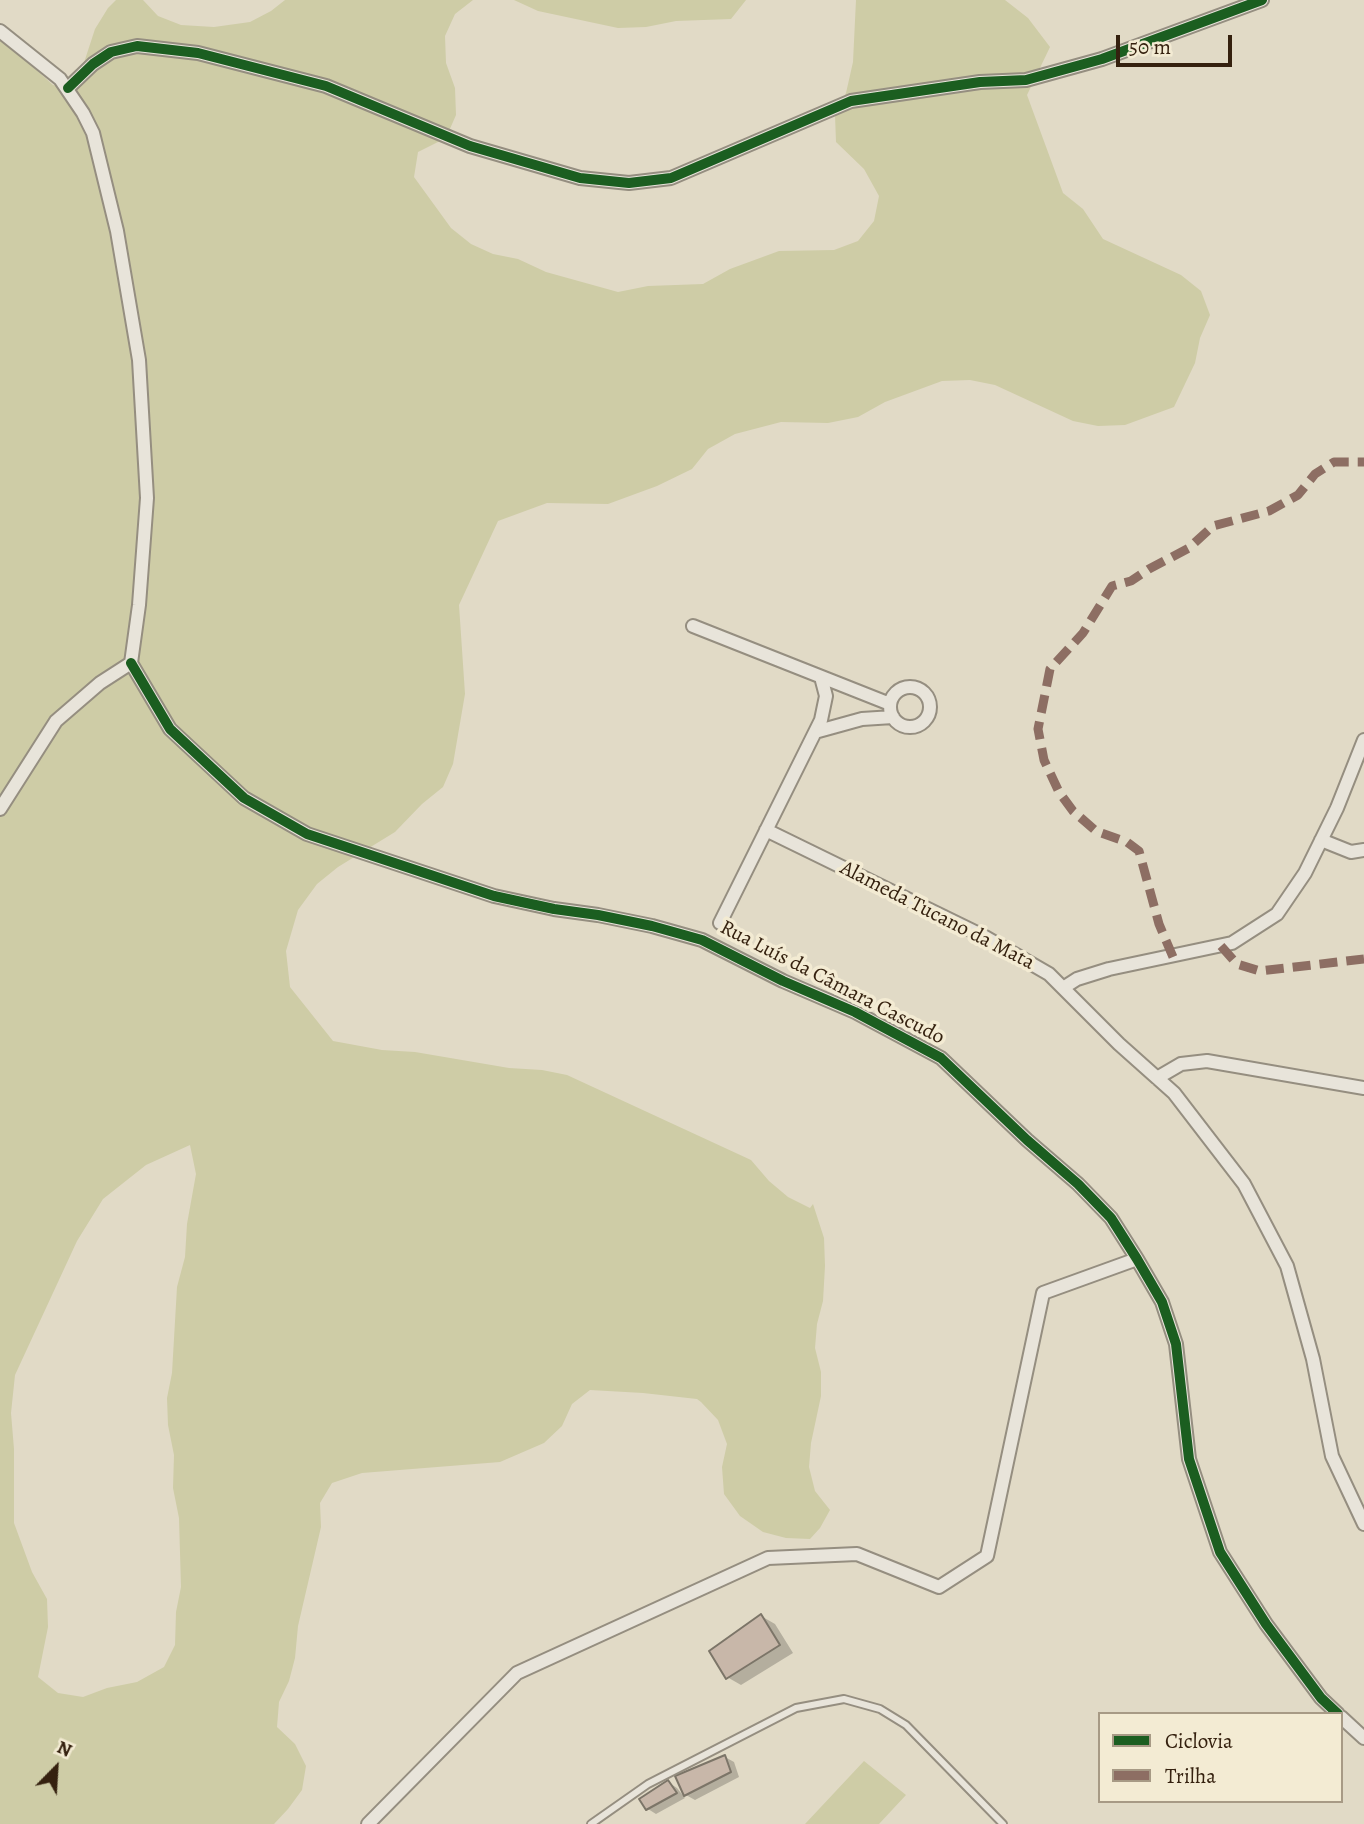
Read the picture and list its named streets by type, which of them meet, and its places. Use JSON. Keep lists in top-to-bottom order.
{
  "streets": {
    "street": ["Alameda Tucano da Mata", "Rua Luís da Câmara Cascudo"]
  },
  "legend": ["Ciclovia", "Trilha"],
  "scale_bar": "50 m",
  "north": "top right"
}
